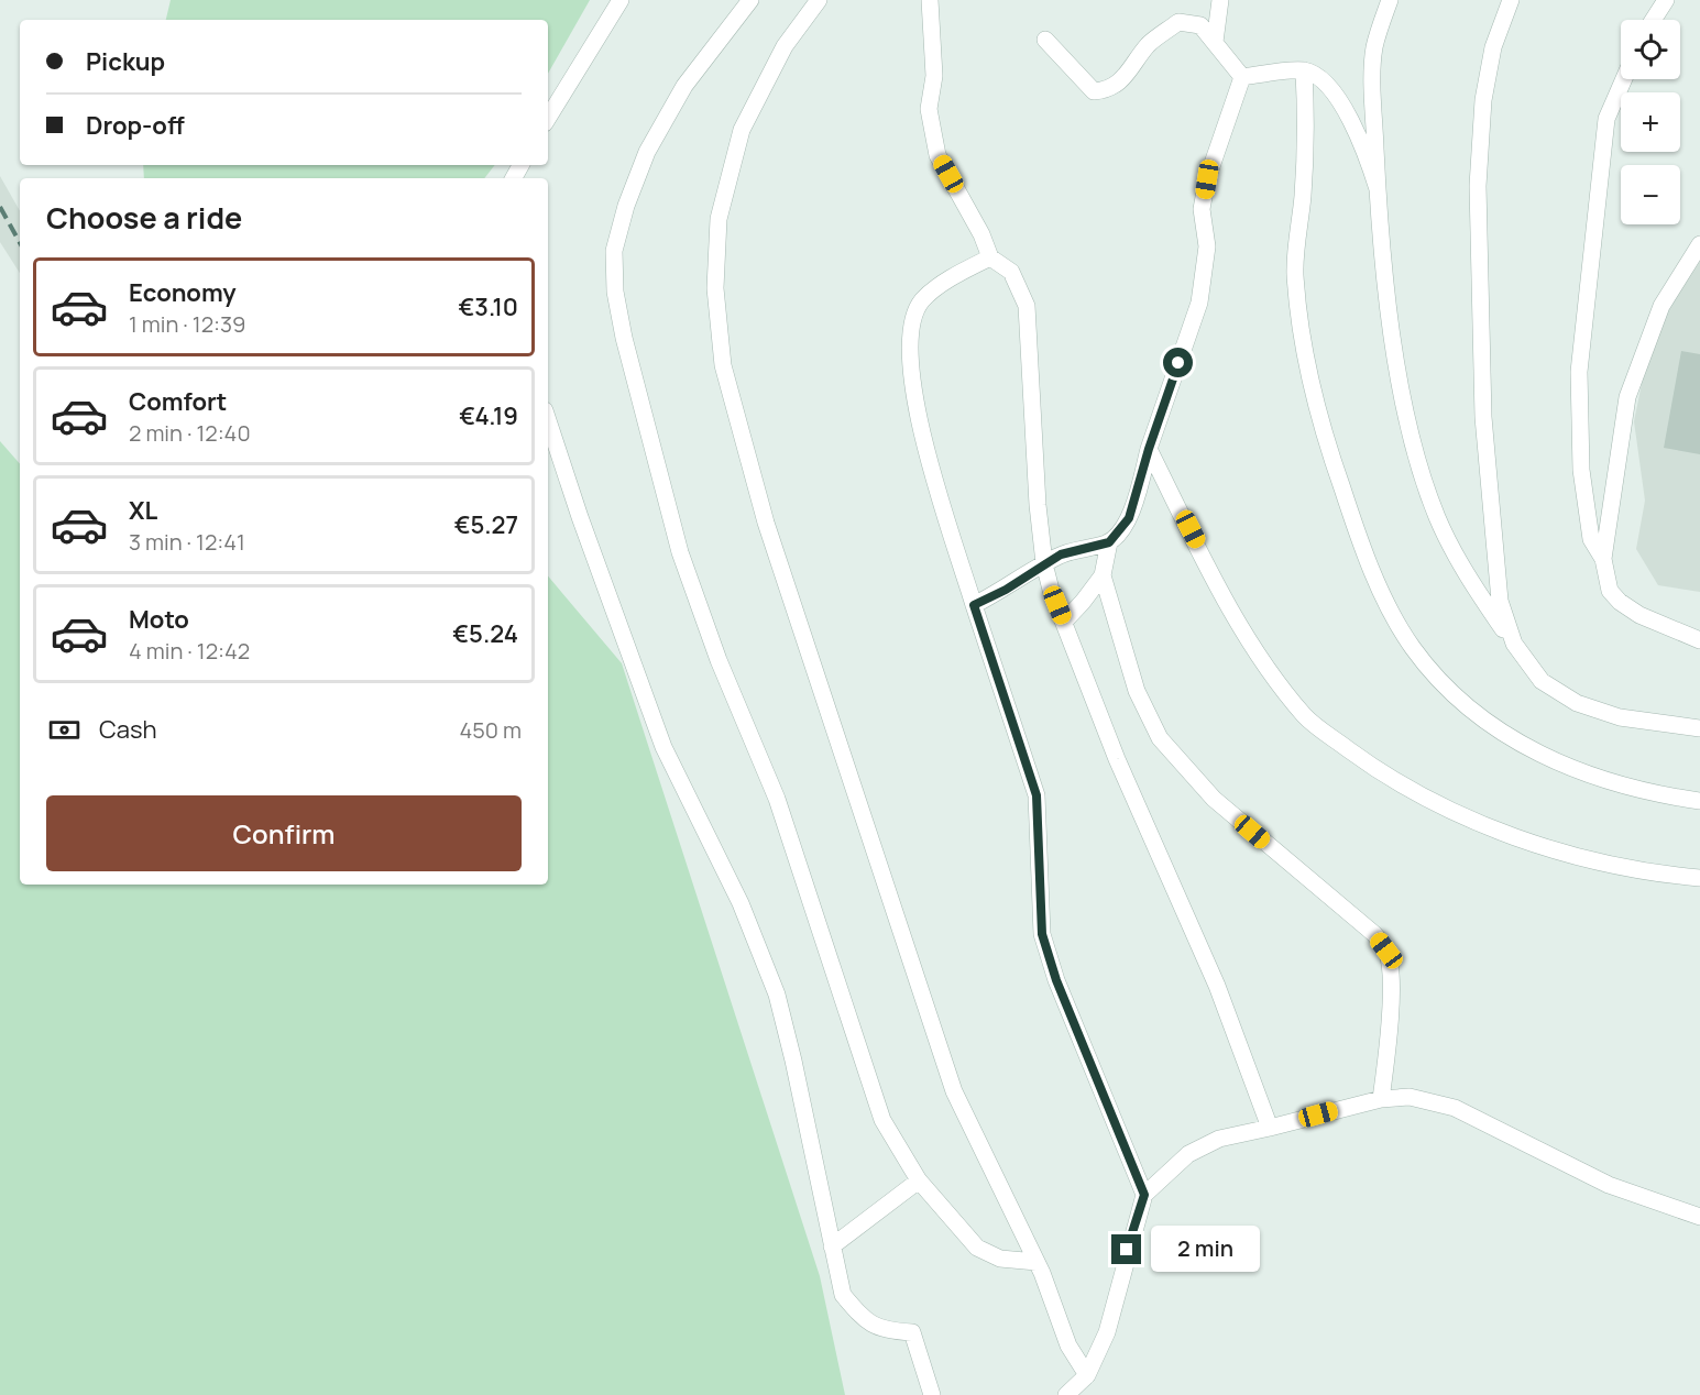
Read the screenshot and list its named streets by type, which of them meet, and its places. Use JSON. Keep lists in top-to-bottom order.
{
  "page": {
    "map_buttons": ["+", "−"],
    "banner": ["Pickup", "Drop-off"],
    "heading": "Choose a ride",
    "list": [
      {
        "name": "Economy",
        "note": "1 min · 12:39",
        "value": "€3.10"
      },
      {
        "name": "Comfort",
        "note": "2 min · 12:40",
        "value": "€4.19"
      },
      {
        "name": "XL",
        "note": "3 min · 12:41",
        "value": "€5.27"
      },
      {
        "name": "Moto",
        "note": "4 min · 12:42",
        "value": "€5.24"
      }
    ],
    "pay": ["Cash", "450 m"],
    "buttons": "Confirm",
    "bubble": "2 min"
  }
}
